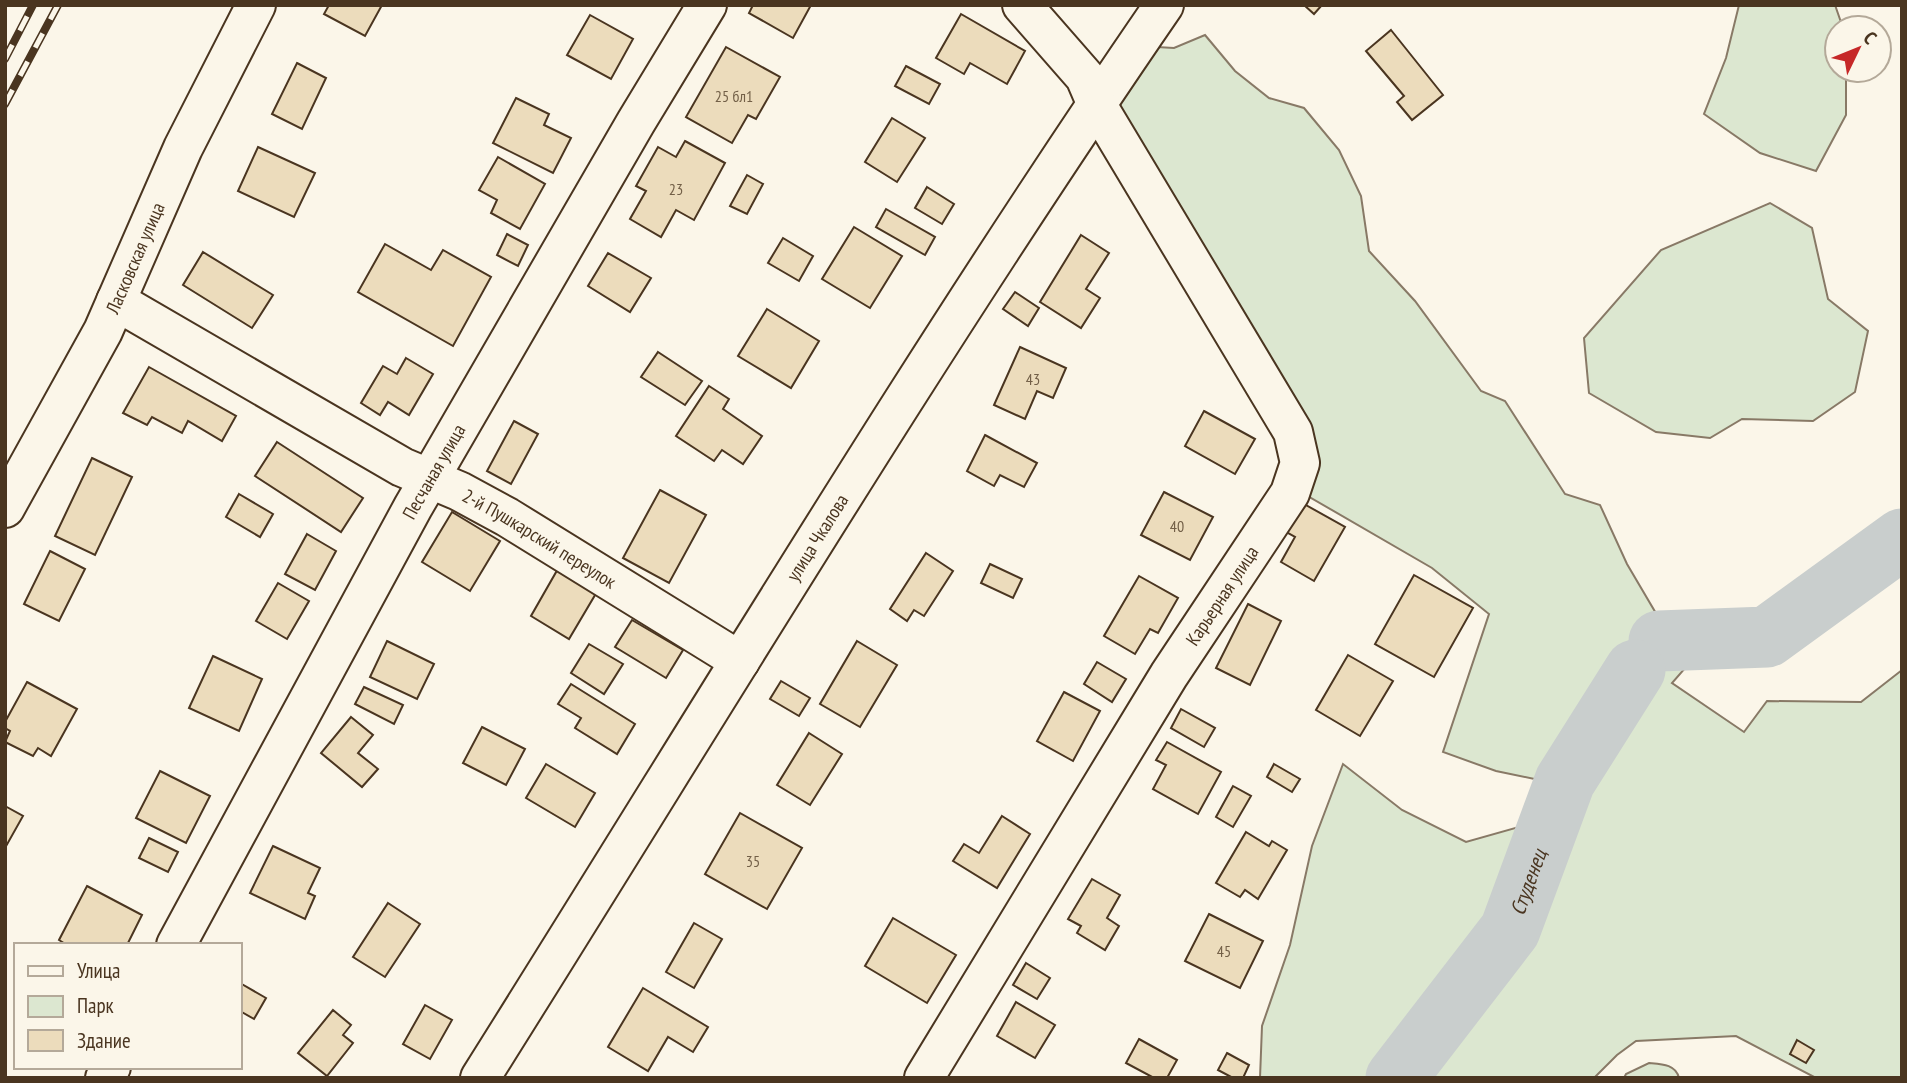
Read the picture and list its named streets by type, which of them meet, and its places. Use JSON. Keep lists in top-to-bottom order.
{
  "streets": {
    "street": [
      "Ласковская улица",
      "Песчаная улица",
      "2-й Пушкарский переулок",
      "улица Чкалова",
      "Карьерная улица"
    ]
  },
  "crossings": [
    ["Ласковская улица", "2-й Пушкарский переулок"],
    ["Песчаная улица", "2-й Пушкарский переулок"],
    ["2-й Пушкарский переулок", "улица Чкалова"],
    ["улица Чкалова", "Карьерная улица"]
  ],
  "water": ["Студенец"],
  "house_numbers": [
    "25 бл1",
    "23",
    "43",
    "40",
    "35",
    "45"
  ],
  "legend": ["Улица", "Парк", "Здание"],
  "north": "top right"
}
